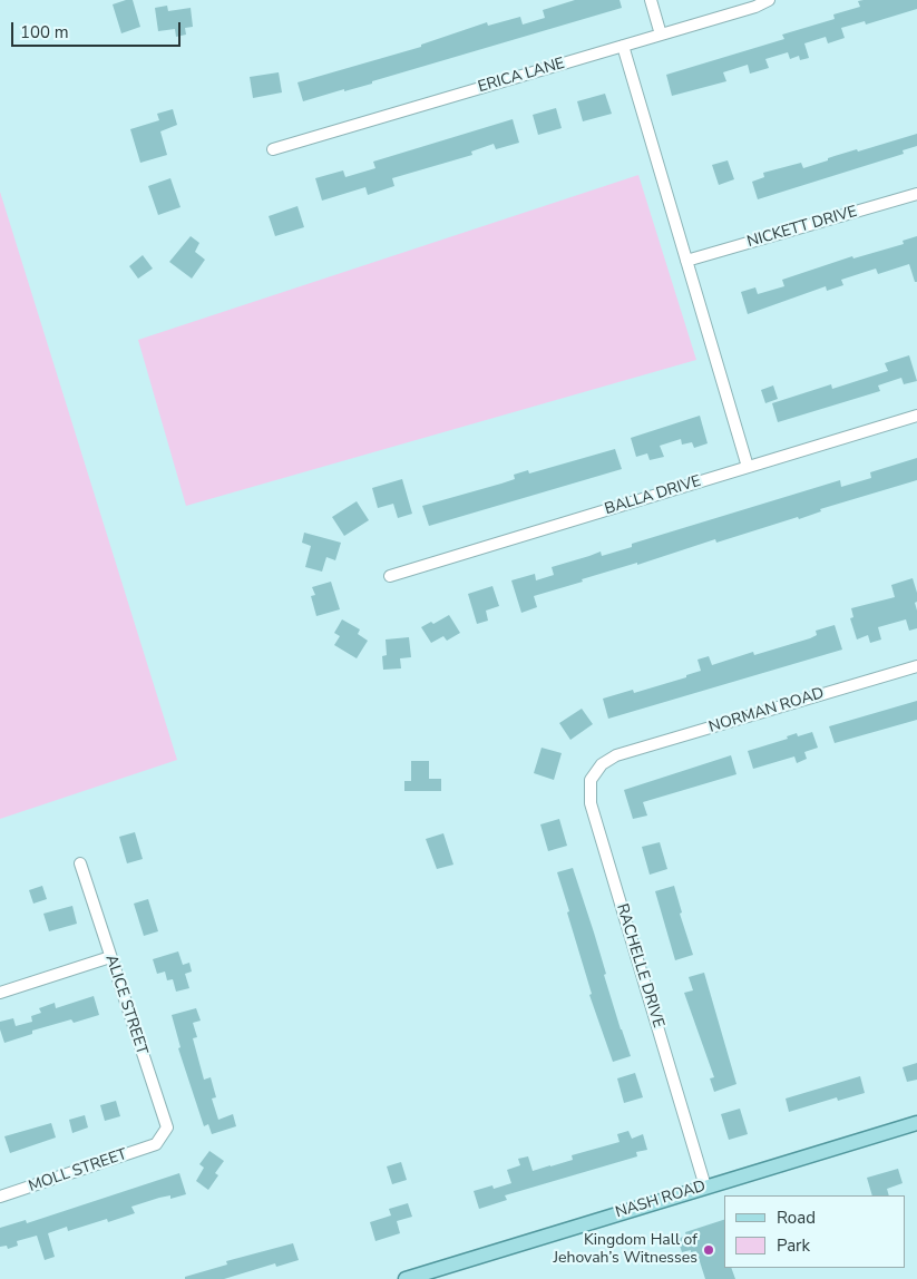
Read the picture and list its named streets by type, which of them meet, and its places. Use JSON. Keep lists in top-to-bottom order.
{
  "streets": {
    "main road": ["NASH ROAD"],
    "street": [
      "ERICA LANE",
      "NICKETT DRIVE",
      "BALLA DRIVE",
      "NORMAN ROAD",
      "RACHELLE DRIVE",
      "ALICE STREET",
      "MOLL STREET"
    ]
  },
  "crossings": [
    ["NORMAN ROAD", "RACHELLE DRIVE"],
    ["RACHELLE DRIVE", "NASH ROAD"],
    ["ALICE STREET", "MOLL STREET"]
  ],
  "places": ["Kingdom Hall of Jehovah’s Witnesses"],
  "legend": ["Road", "Park"],
  "scale_bar": "100 m"
}
